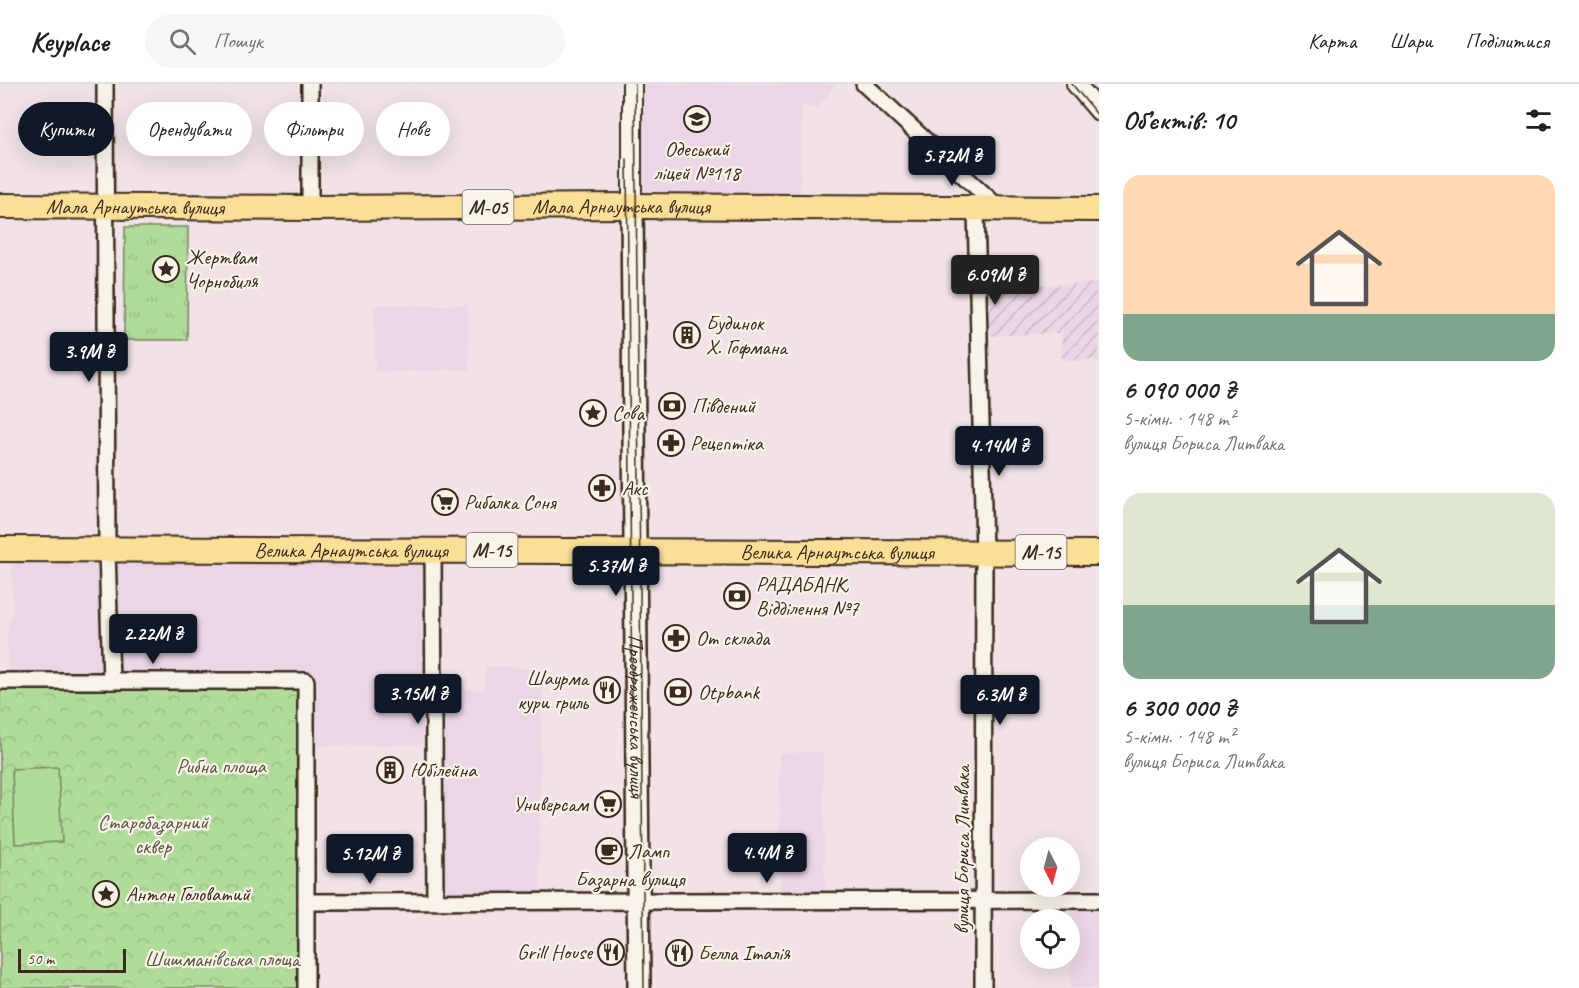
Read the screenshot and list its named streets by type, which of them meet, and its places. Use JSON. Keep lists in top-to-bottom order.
{
  "streets": {
    "main road": [
      "М-05",
      "Мала Арнаутська вулиця",
      "Велика Арнаутська вулиця",
      "М-15",
      "Преображенська вулиця"
    ],
    "street": ["вулиця Бориса Литвака", "Базарна вулиця"]
  },
  "crossings": [
    ["Мала Арнаутська вулиця", "Преображенська вулиця"],
    ["Мала Арнаутська вулиця", "вулиця Бориса Литвака"],
    ["Велика Арнаутська вулиця", "Преображенська вулиця"],
    ["Велика Арнаутська вулиця", "вулиця Бориса Литвака"],
    ["Преображенська вулиця", "Базарна вулиця"],
    ["вулиця Бориса Литвака", "Базарна вулиця"]
  ],
  "parks": ["Рибна площа", "Старобазарний сквер", "Шишманівська площа"],
  "places": {
    "school or university": ["Одеський ліцей №118"],
    "place": ["Жертвам Чорнобиля", "Сова", "Антон Головатий"],
    "building": ["Будинок Х. Гофмана", "Юбілейна"],
    "bank": ["Південий", "РАДАБАНК, Відділення №7", "Otpbank"],
    "pharmacy": ["Рецептіка", "Акс", "От склада"],
    "supermarket": ["Рибалка Соня", "Универсам"],
    "restaurant": ["Шаурма кури гриль", "Grill House", "Белла Італія"],
    "cafe": ["Ламп"]
  },
  "scale_bar": "50 m",
  "north": "bottom",
  "page": {
    "header": "Keyplace",
    "search": "Пошук",
    "nav": ["Карта", "Шари", "Поділитися"],
    "heading": "Об’єктів: 10",
    "chip": [
      "Купити",
      "Орендувати",
      "Фільтри",
      "Нове"
    ],
    "price": [
      "5.72M ₴",
      "6.09M ₴",
      "3.9M ₴",
      "4.14M ₴",
      "5.37M ₴",
      "2.22M ₴",
      "3.15M ₴",
      "6.3M ₴",
      "4.4M ₴",
      "5.12M ₴"
    ],
    "list": [
      {
        "name": "6 090 000 ₴",
        "note": "5-кімн. · 148 m² · вулиця Бориса Литвака"
      },
      {
        "name": "6 300 000 ₴",
        "note": "5-кімн. · 148 m² · вулиця Бориса Литвака"
      }
    ],
    "scale": "50 m"
  }
}
